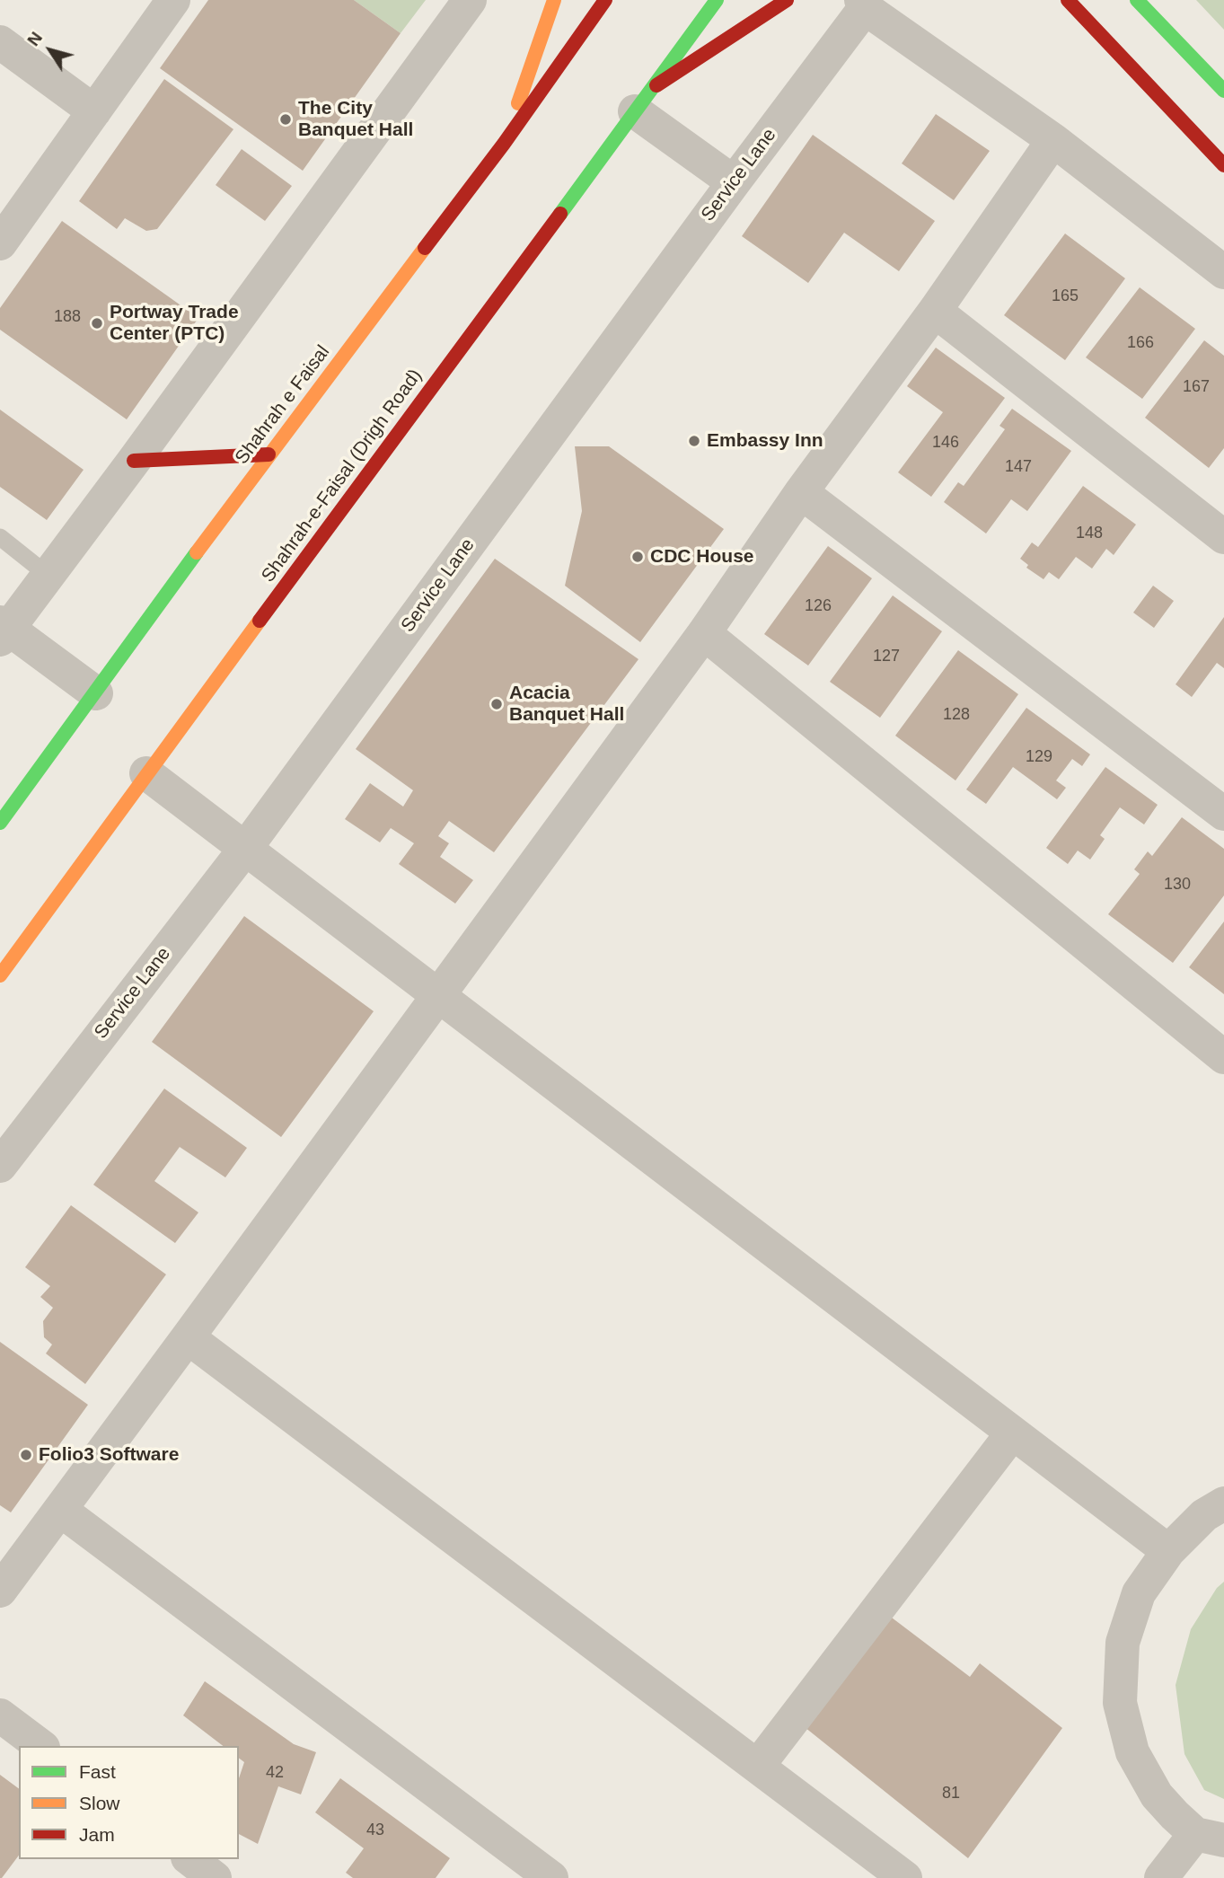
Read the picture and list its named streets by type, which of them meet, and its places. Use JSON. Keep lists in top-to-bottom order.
{
  "streets": {
    "main road": ["Shahrah e Faisal", "Shahrah-e-Faisal (Drigh Road)"],
    "street": ["Service Lane"]
  },
  "places": [
    "The City Banquet Hall",
    "Portway Trade Center (PTC)",
    "Embassy Inn",
    "CDC House",
    "Acacia Banquet Hall",
    "Folio3 Software"
  ],
  "house_numbers": [
    "165",
    "188",
    "166",
    "167",
    "146",
    "147",
    "148",
    "126",
    "127",
    "128",
    "129",
    "130",
    "42",
    "81",
    "43"
  ],
  "legend": ["Fast", "Slow", "Jam"],
  "north": "top left"
}
